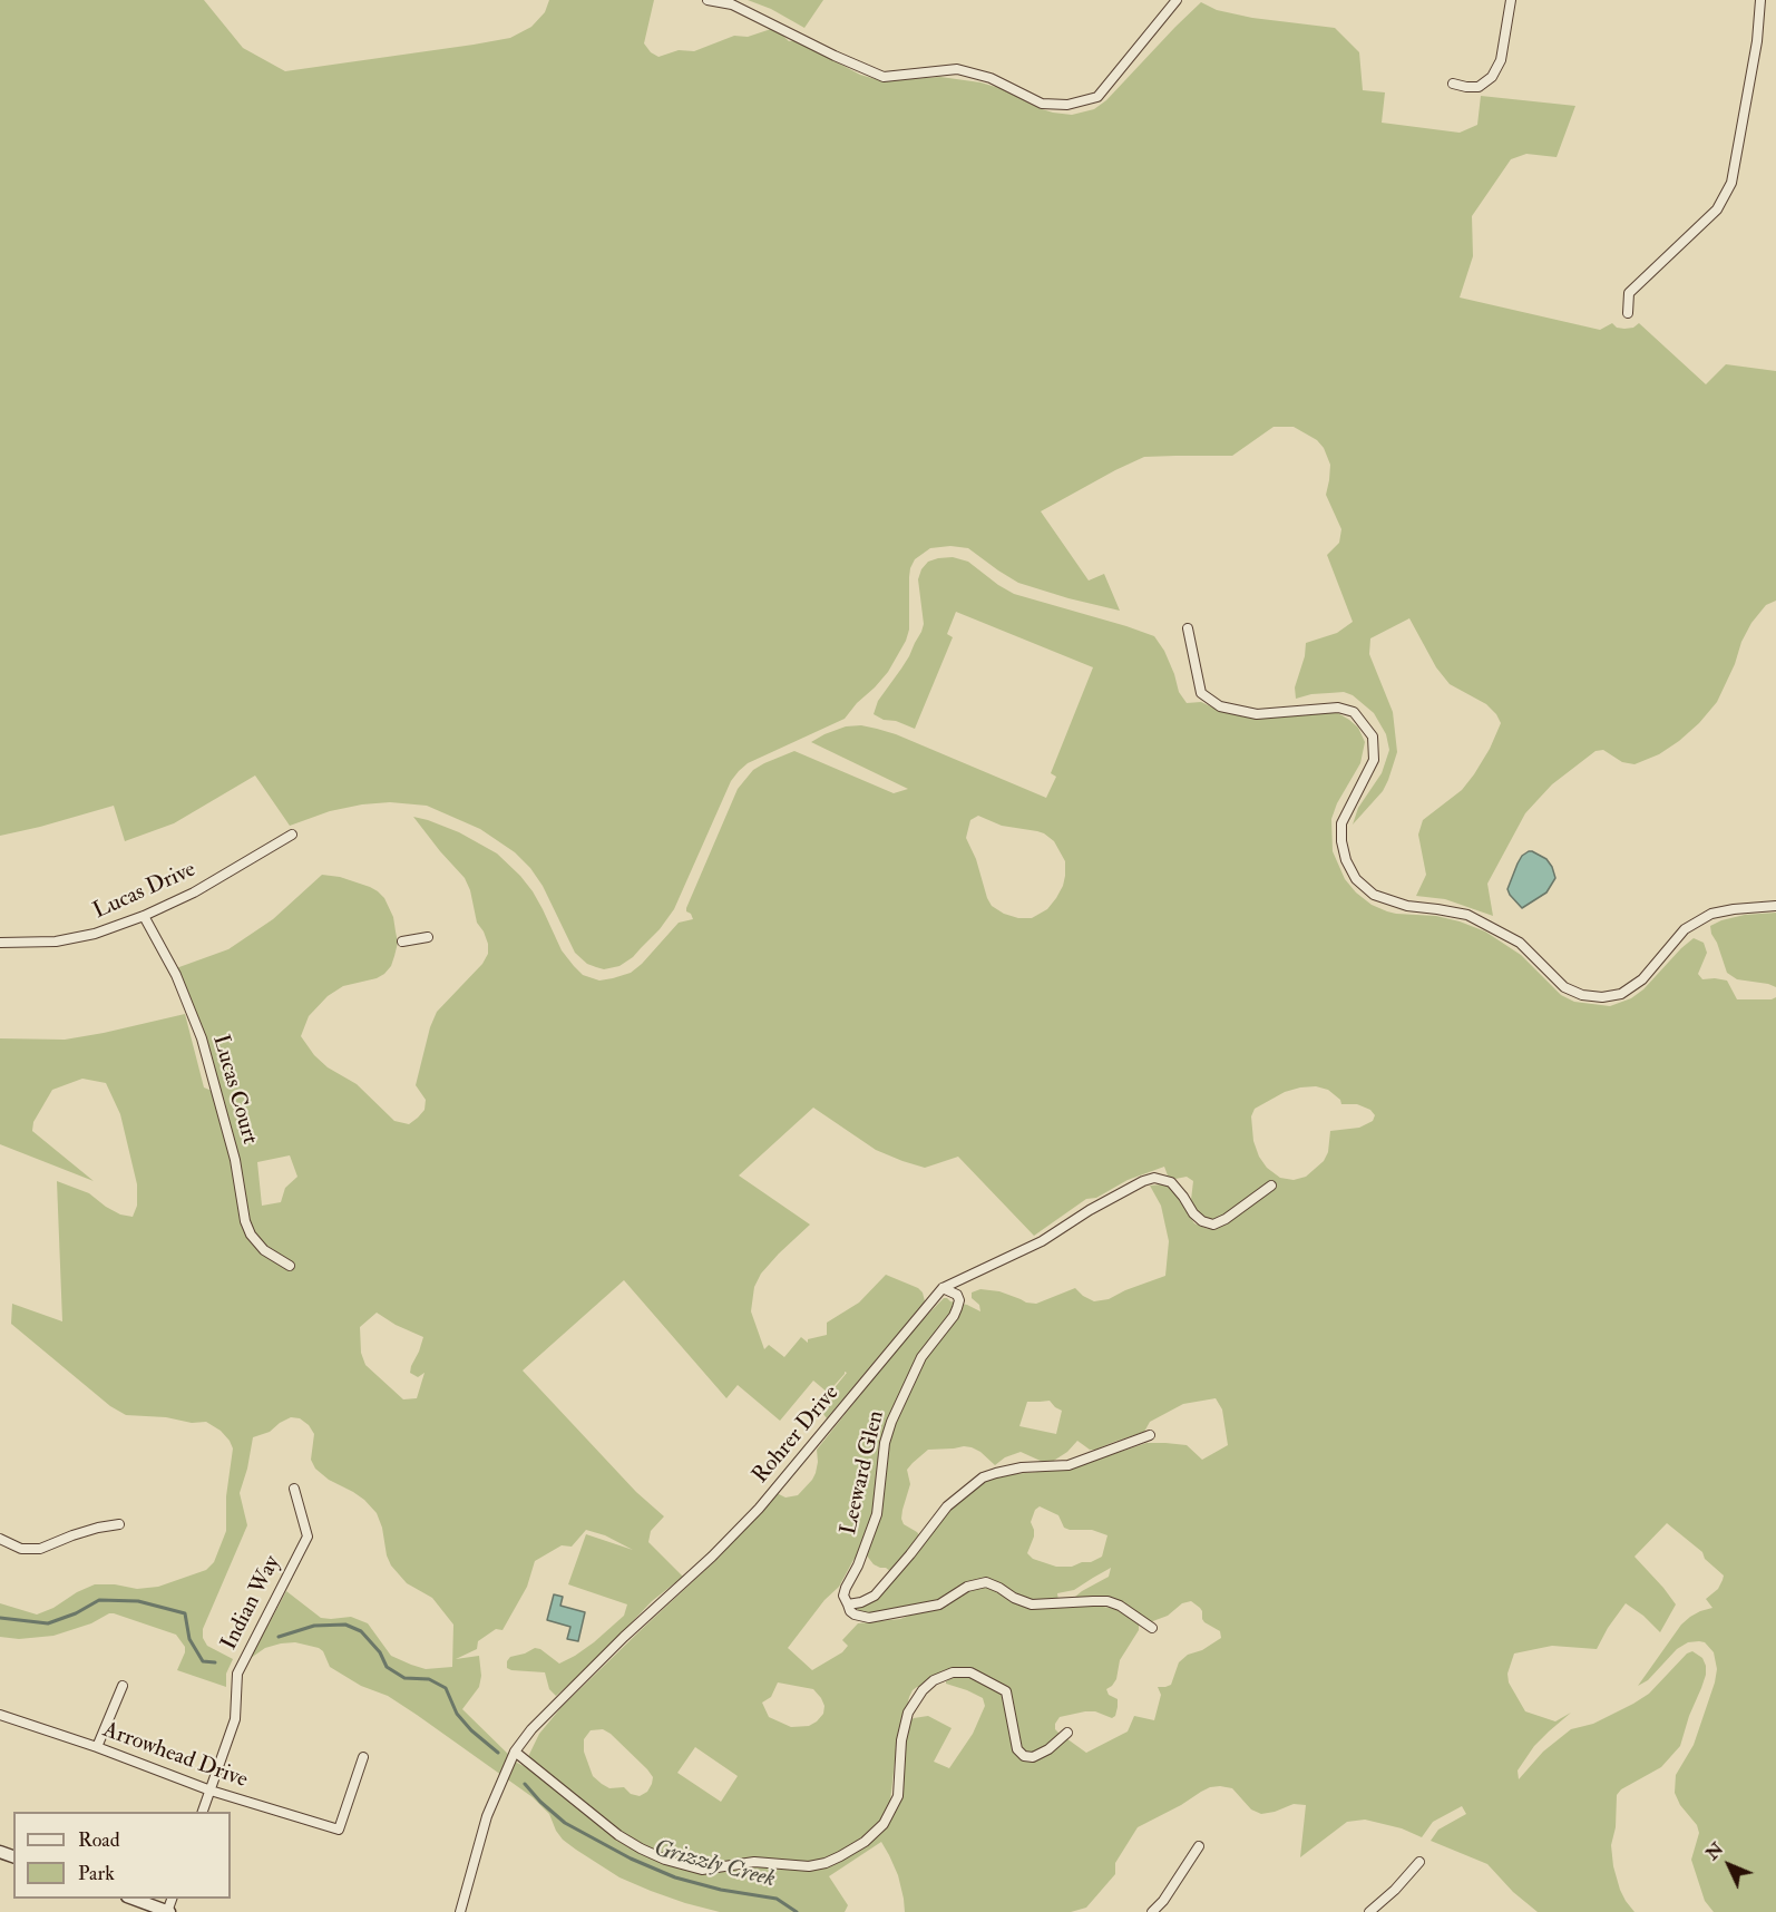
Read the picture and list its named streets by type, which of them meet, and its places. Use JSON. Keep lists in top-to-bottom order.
{
  "streets": {
    "street": [
      "Lucas Drive",
      "Lucas Court",
      "Rohrer Drive",
      "Leeward Glen",
      "Indian Way",
      "Arrowhead Drive"
    ]
  },
  "crossings": [
    ["Lucas Drive", "Lucas Court"],
    ["Rohrer Drive", "Leeward Glen"],
    ["Indian Way", "Arrowhead Drive"]
  ],
  "water": ["Grizzly Creek"],
  "legend": ["Road", "Park"],
  "north": "top left"
}
